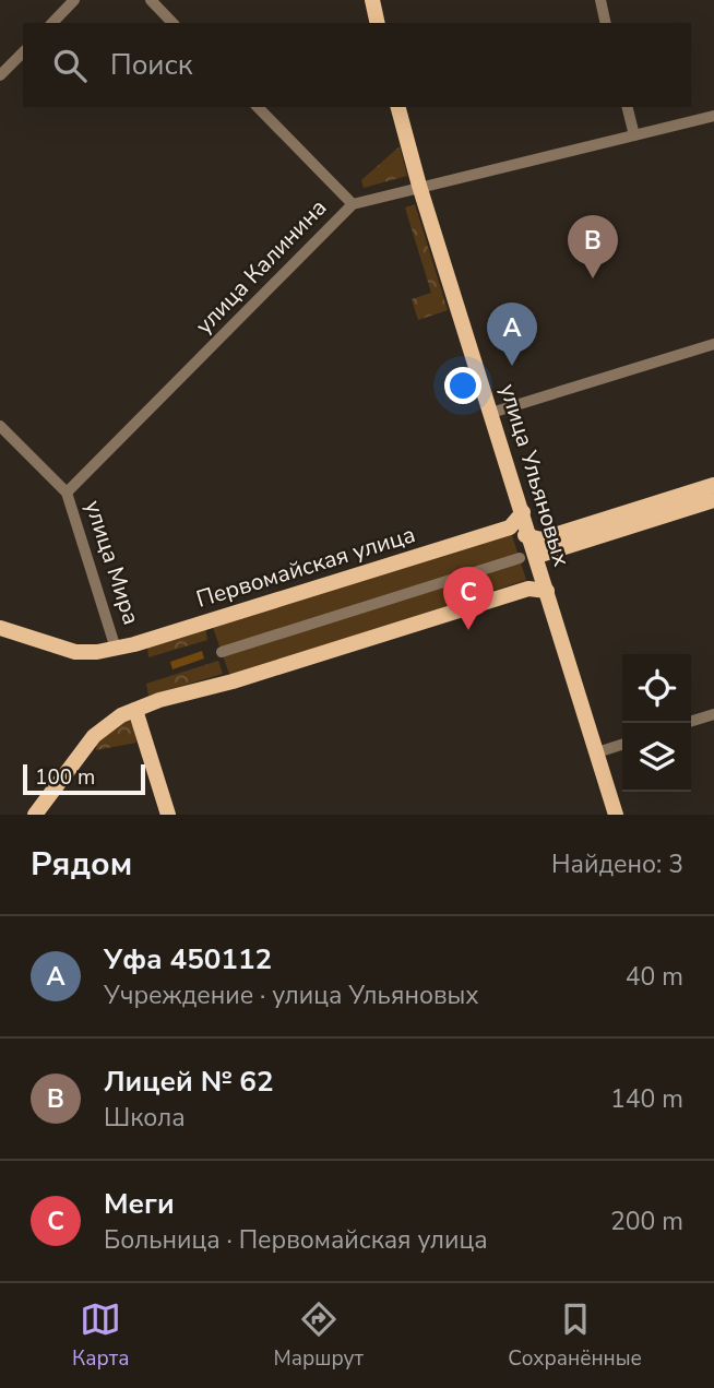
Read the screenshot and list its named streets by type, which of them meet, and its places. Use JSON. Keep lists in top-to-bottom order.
{
  "streets": {
    "main road": ["улица Ульяновых", "Первомайская улица"],
    "street": ["улица Калинина", "улица Мира"]
  },
  "crossings": [
    ["улица Калинина", "улица Ульяновых"],
    ["улица Калинина", "улица Мира"],
    ["улица Мира", "Первомайская улица"]
  ],
  "scale_bar": "100 m",
  "page": {
    "search": "Поиск",
    "pins": ["B", "A", "C"],
    "scale": "100 m",
    "heading": ["Рядом", "Найдено: 3"],
    "list": [
      {
        "mark": "A",
        "name": "Уфа 450112",
        "note": "Учреждение · улица Ульяновых",
        "value": "40 m"
      },
      {
        "mark": "B",
        "name": "Лицей № 62",
        "note": "Школа",
        "value": "140 m"
      },
      {
        "mark": "C",
        "name": "Меги",
        "note": "Больница · Первомайская улица",
        "value": "200 m"
      }
    ],
    "nav": ["Карта", "Маршрут", "Сохранённые"]
  }
}
